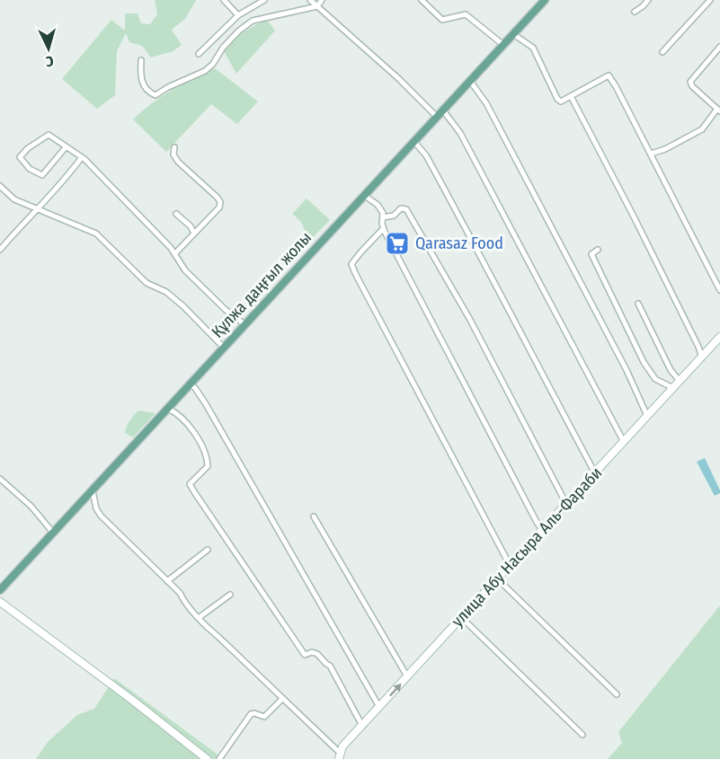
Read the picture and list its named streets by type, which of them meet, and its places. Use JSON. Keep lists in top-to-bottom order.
{
  "streets": {
    "main road": ["Құлжа даңғыл жолы"],
    "street": ["улица Абу Насыра Аль-Фараби"]
  },
  "places": {
    "supermarket": ["Qarasaz Food"]
  },
  "north": "bottom"
}
